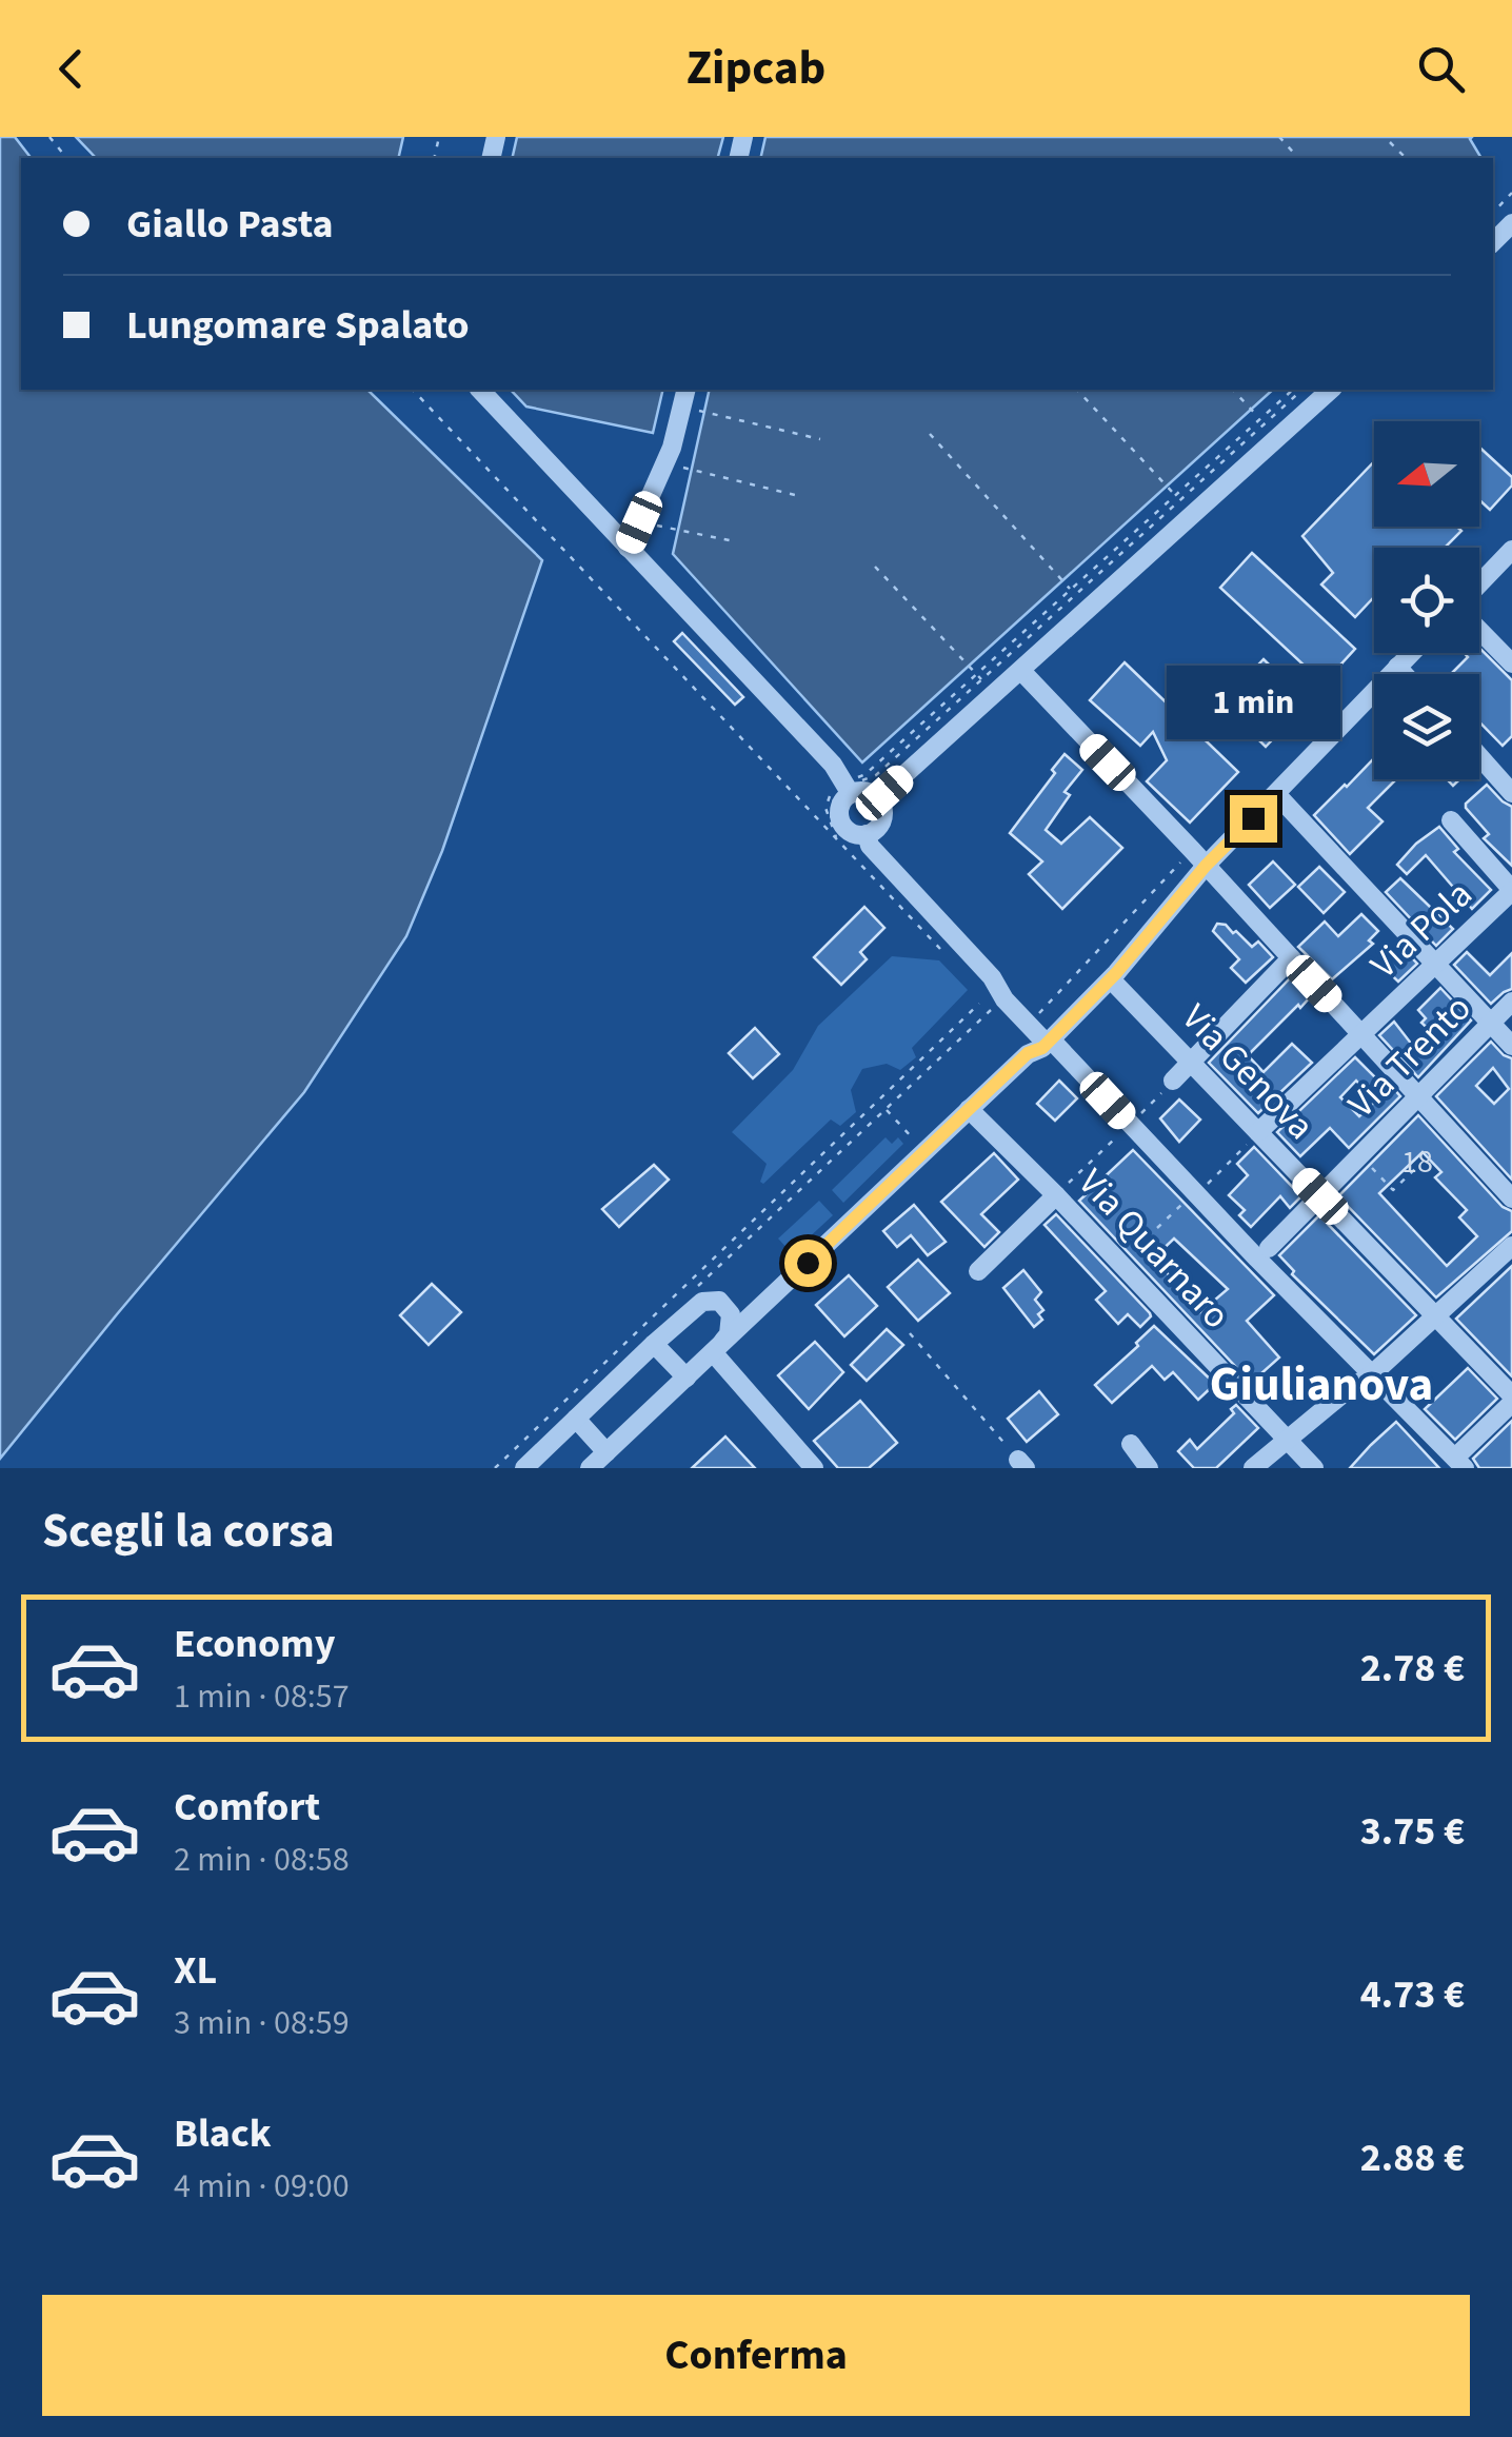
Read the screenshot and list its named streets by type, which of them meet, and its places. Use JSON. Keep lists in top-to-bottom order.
{
  "streets": {
    "street": [
      "Via Pola",
      "Via Trento",
      "Via Genova",
      "Via Quarnaro"
    ]
  },
  "crossings": [
    ["Via Pola", "Via Genova"],
    ["Via Trento", "Via Genova"]
  ],
  "districts": ["Giulianova"],
  "house_numbers": ["18"],
  "north": "left",
  "page": {
    "header": "Zipcab",
    "banner": ["Giallo Pasta", "Lungomare Spalato"],
    "bubble": "1 min",
    "heading": "Scegli la corsa",
    "list": [
      {
        "name": "Economy",
        "note": "1 min · 08:57",
        "value": "2.78 €"
      },
      {
        "name": "Comfort",
        "note": "2 min · 08:58",
        "value": "3.75 €"
      },
      {
        "name": "XL",
        "note": "3 min · 08:59",
        "value": "4.73 €"
      },
      {
        "name": "Black",
        "note": "4 min · 09:00",
        "value": "2.88 €"
      }
    ],
    "buttons": "Conferma"
  }
}
